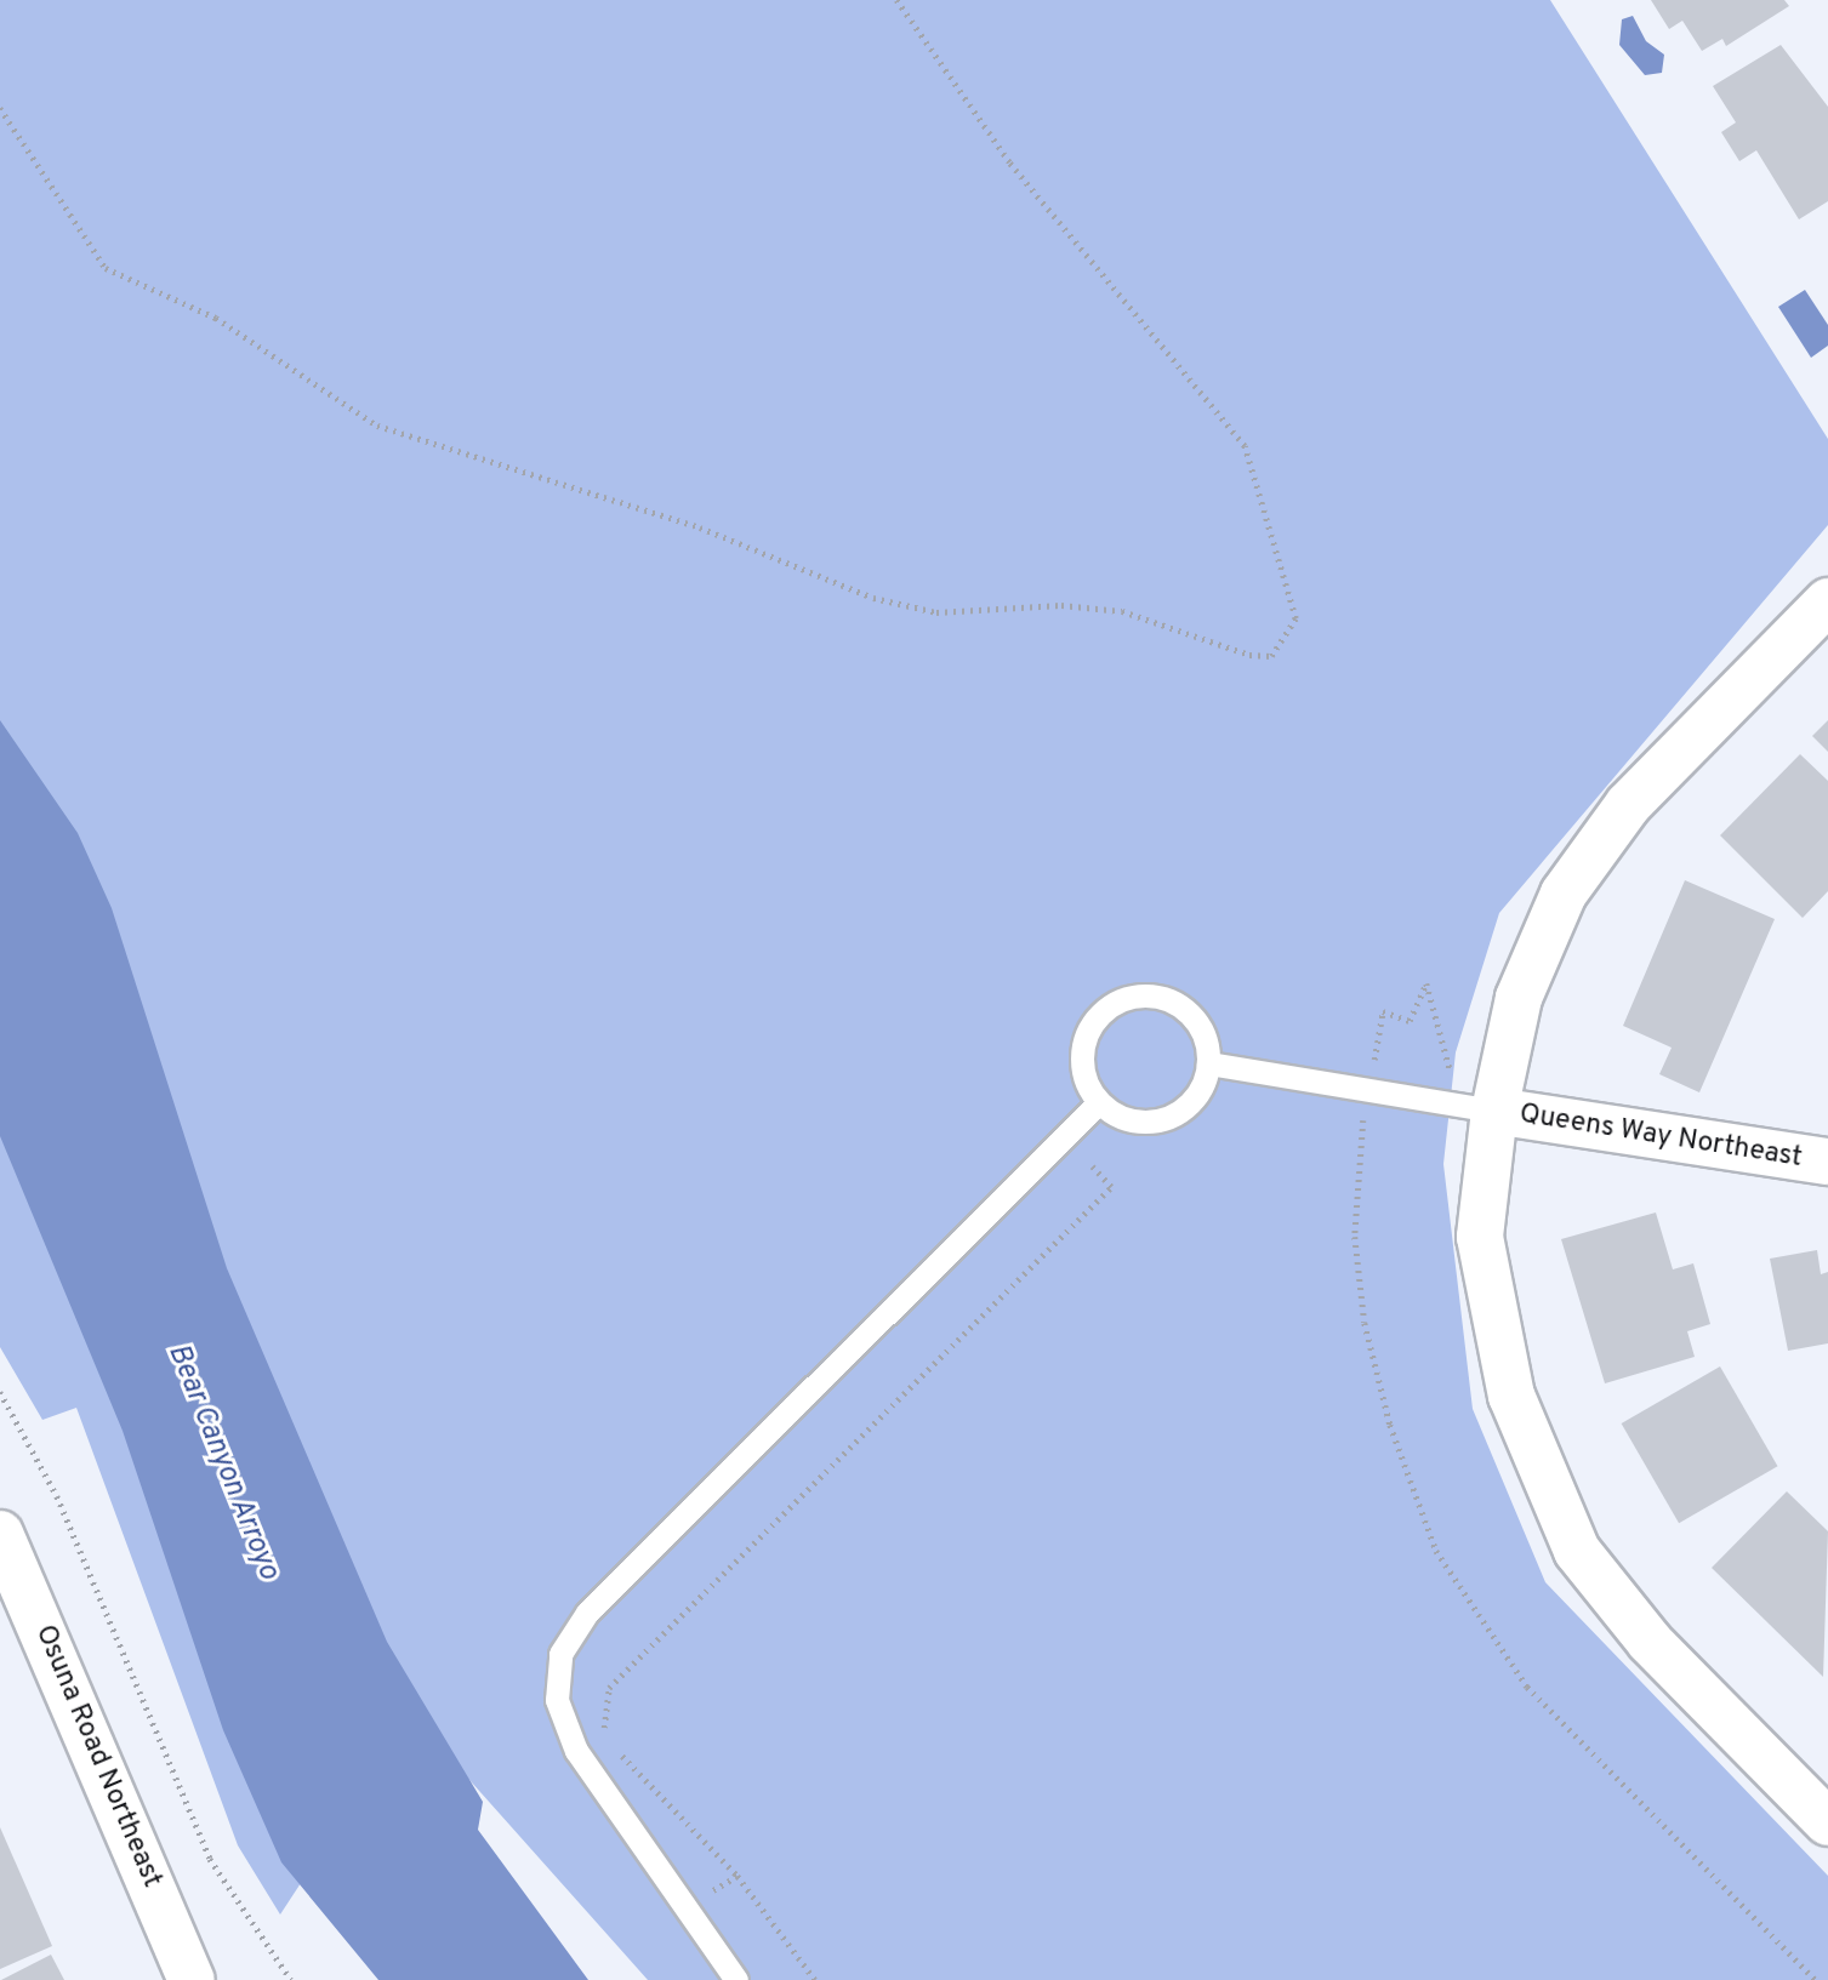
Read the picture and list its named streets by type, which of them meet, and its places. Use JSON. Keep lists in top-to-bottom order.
{
  "streets": {
    "street": ["Queens Way Northeast", "Osuna Road Northeast"]
  },
  "water": ["Bear Canyon Arroyo"]
}
